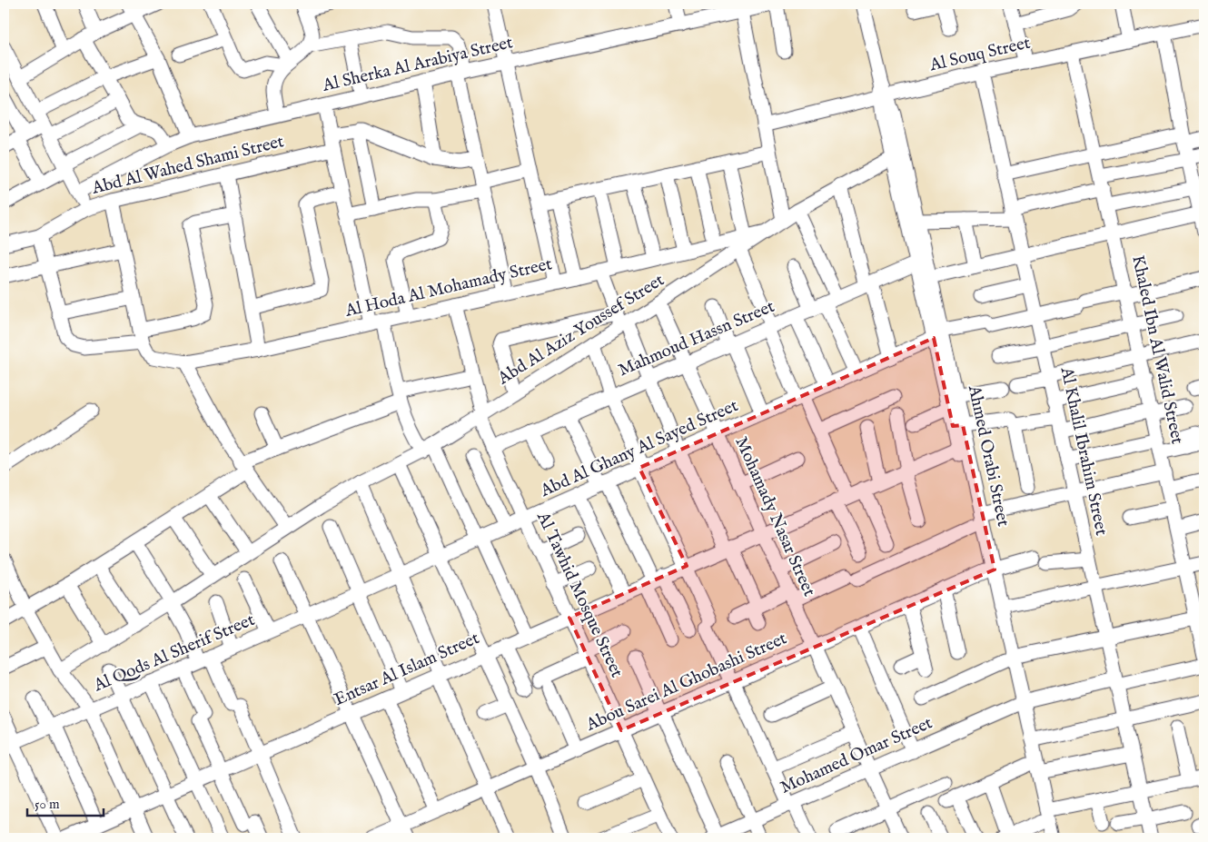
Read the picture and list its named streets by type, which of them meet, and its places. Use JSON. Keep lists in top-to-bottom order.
{
  "streets": {
    "street": [
      "Al Souq Street",
      "Al Sherka Al Arabiya Street",
      "Abd Al Wahed Shami Street",
      "Al Hoda Al Mohamady Street",
      "Abd Al Aziz Youssef Street",
      "Mahmoud Hassn Street",
      "Khaled Ibn Al Walid Street",
      "Abd Al Ghany Al Sayed Street",
      "Al Khalil Ibrahim Street",
      "Ahmed Orabi Street",
      "Mohamady Nasar Street",
      "Al Tawhid Mosque Street",
      "Al Qods Al Sherif Street",
      "Entsar Al Islam Street",
      "Abou Sarei Al Ghobashi Street",
      "Mohamed Omar Street"
    ]
  },
  "crossings": [
    ["Al Souq Street", "Khaled Ibn Al Walid Street"],
    ["Al Souq Street", "Al Khalil Ibrahim Street"],
    ["Al Souq Street", "Ahmed Orabi Street"],
    ["Al Hoda Al Mohamady Street", "Abd Al Aziz Youssef Street"],
    ["Al Hoda Al Mohamady Street", "Al Tawhid Mosque Street"],
    ["Abd Al Aziz Youssef Street", "Ahmed Orabi Street"],
    ["Abd Al Aziz Youssef Street", "Mohamady Nasar Street"],
    ["Abd Al Aziz Youssef Street", "Al Tawhid Mosque Street"],
    ["Mahmoud Hassn Street", "Ahmed Orabi Street"],
    ["Mahmoud Hassn Street", "Mohamady Nasar Street"],
    ["Mahmoud Hassn Street", "Al Tawhid Mosque Street"],
    ["Khaled Ibn Al Walid Street", "Abd Al Ghany Al Sayed Street"],
    ["Abd Al Ghany Al Sayed Street", "Al Khalil Ibrahim Street"],
    ["Abd Al Ghany Al Sayed Street", "Ahmed Orabi Street"],
    ["Abd Al Ghany Al Sayed Street", "Mohamady Nasar Street"],
    ["Abd Al Ghany Al Sayed Street", "Al Tawhid Mosque Street"],
    ["Abd Al Ghany Al Sayed Street", "Al Qods Al Sherif Street"],
    ["Al Khalil Ibrahim Street", "Mohamed Omar Street"],
    ["Ahmed Orabi Street", "Entsar Al Islam Street"],
    ["Ahmed Orabi Street", "Abou Sarei Al Ghobashi Street"],
    ["Ahmed Orabi Street", "Mohamed Omar Street"],
    ["Mohamady Nasar Street", "Entsar Al Islam Street"],
    ["Mohamady Nasar Street", "Abou Sarei Al Ghobashi Street"],
    ["Mohamady Nasar Street", "Mohamed Omar Street"],
    ["Al Tawhid Mosque Street", "Entsar Al Islam Street"],
    ["Al Tawhid Mosque Street", "Abou Sarei Al Ghobashi Street"]
  ],
  "scale_bar": "50 m"
}
